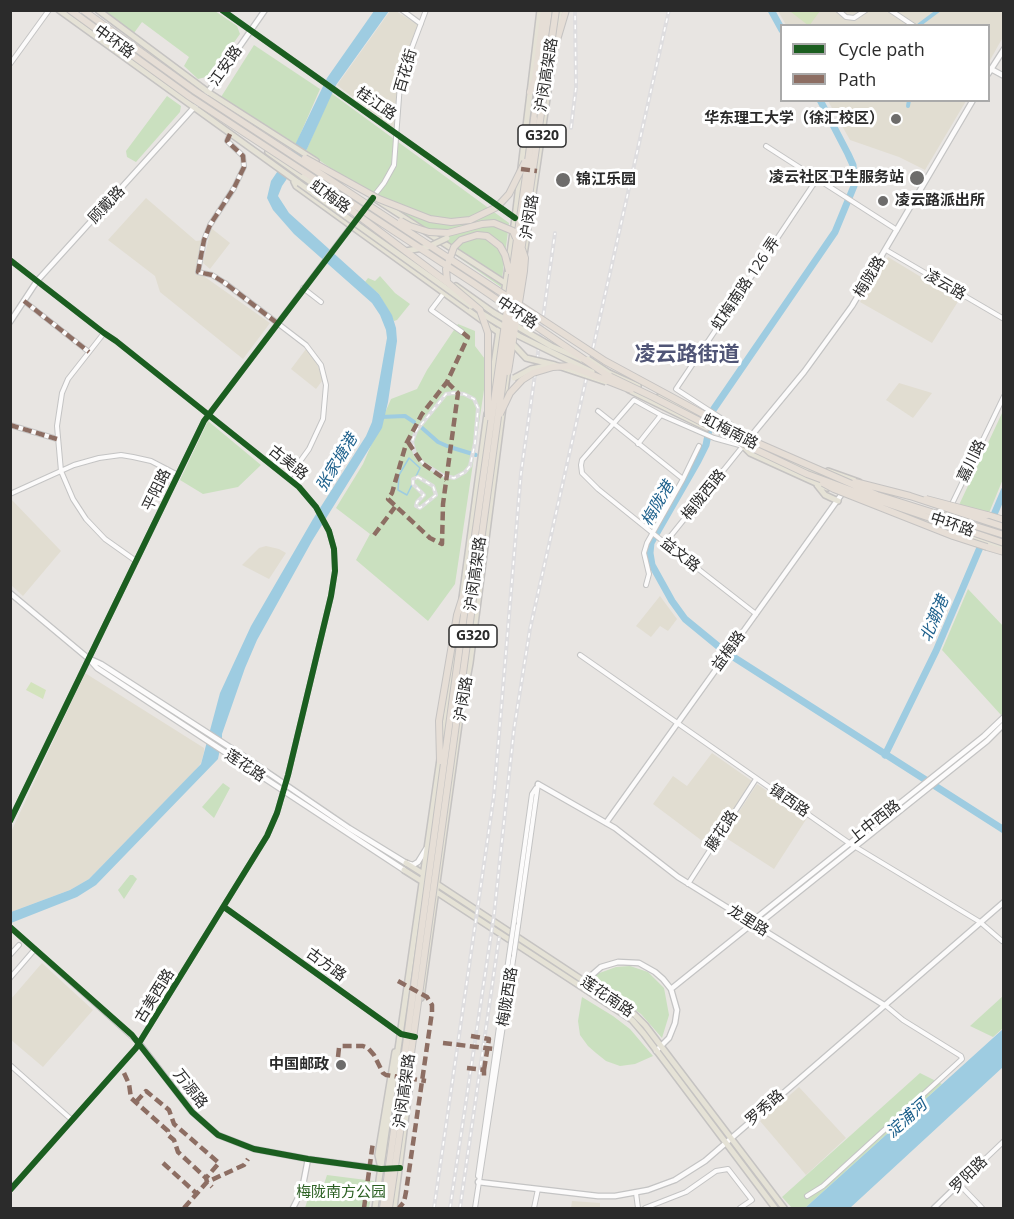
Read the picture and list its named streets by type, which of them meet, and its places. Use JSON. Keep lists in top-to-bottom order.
{
  "streets": {
    "highway": ["中环路", "沪闵高架路"],
    "main road": [
      "江安路",
      "G320",
      "虹梅路",
      "顾戴路",
      "沪闵路",
      "梅陇路",
      "虹梅南路",
      "益梅路",
      "莲花路",
      "上中西路",
      "龙里路",
      "古方路",
      "莲花南路",
      "万源路",
      "罗秀路",
      "罗阳路"
    ],
    "street": [
      "百花街",
      "桂江路",
      "虹梅南路 126 弄",
      "凌云路",
      "嘉川路",
      "古美路",
      "平阳路",
      "梅陇西路",
      "益文路",
      "镇西路",
      "藤花路",
      "古美西路"
    ]
  },
  "crossings": [
    ["中环路", "虹梅路"],
    ["中环路", "虹梅南路"],
    ["中环路", "益梅路"],
    ["江安路", "桂江路"],
    ["江安路", "虹梅路"],
    ["江安路", "顾戴路"],
    ["百花街", "桂江路"],
    ["百花街", "平阳路"],
    ["沪闵高架路", "沪闵路"],
    ["桂江路", "沪闵路"],
    ["桂江路", "平阳路"],
    ["虹梅路", "顾戴路"],
    ["虹梅路", "沪闵路"],
    ["虹梅路", "虹梅南路"],
    ["虹梅路", "平阳路"],
    ["顾戴路", "古美路"],
    ["沪闵路", "古方路"],
    ["沪闵路", "莲花南路"],
    ["沪闵路", "万源路"],
    ["梅陇路", "虹梅南路 126 弄"],
    ["梅陇路", "凌云路"],
    ["梅陇路", "虹梅南路"],
    ["虹梅南路 126 弄", "虹梅南路"],
    ["虹梅南路", "嘉川路"],
    ["虹梅南路", "梅陇西路"],
    ["虹梅南路", "益梅路"],
    ["古美路", "平阳路"],
    ["古美路", "莲花路"],
    ["古美路", "古美西路"],
    ["平阳路", "莲花路"],
    ["梅陇西路", "益文路"],
    ["梅陇西路", "龙里路"],
    ["梅陇西路", "罗秀路"],
    ["益文路", "益梅路"],
    ["益梅路", "镇西路"],
    ["益梅路", "龙里路"],
    ["莲花路", "古美西路"],
    ["莲花路", "莲花南路"],
    ["镇西路", "上中西路"],
    ["镇西路", "藤花路"],
    ["镇西路", "罗秀路"],
    ["上中西路", "龙里路"],
    ["藤花路", "龙里路"],
    ["龙里路", "罗秀路"],
    ["古方路", "古美西路"],
    ["古美西路", "万源路"],
    ["莲花南路", "罗秀路"]
  ],
  "districts": ["凌云路街道"],
  "water": [
    "张家塘港",
    "梅陇港",
    "北潮港",
    "淀浦河"
  ],
  "parks": ["梅陇南方公园"],
  "places": [
    "华东理工大学（徐汇校区）",
    "凌云社区卫生服务站",
    "锦江乐园",
    "凌云路派出所",
    "中国邮政"
  ],
  "legend": ["Cycle path", "Path"]
}
